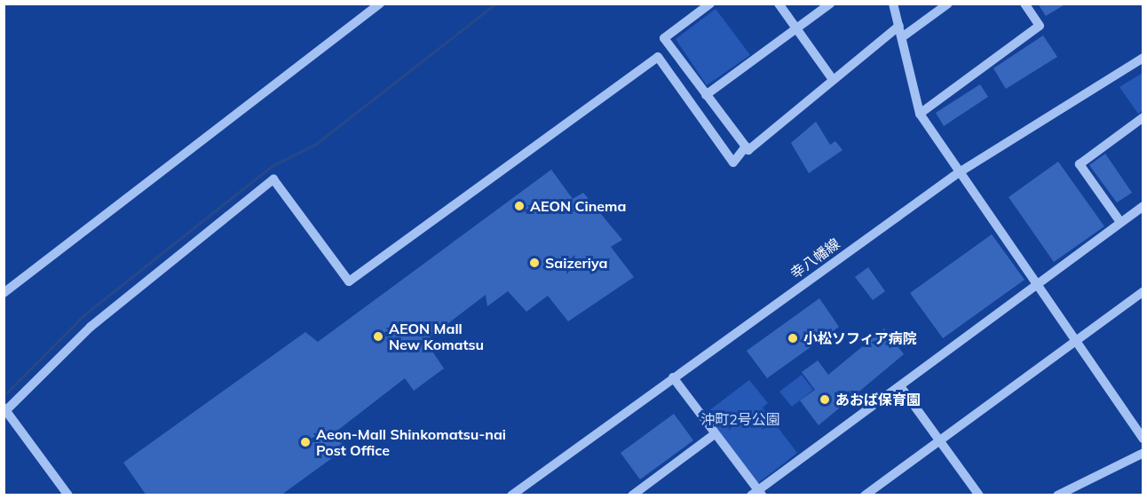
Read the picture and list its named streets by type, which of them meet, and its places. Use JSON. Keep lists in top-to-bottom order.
{
  "streets": {
    "street": ["幸八幡線"]
  },
  "parks": ["沖町2号公園"],
  "places": [
    "AEON Cinema",
    "Saizeriya",
    "AEON Mall New Komatsu",
    "小松ソフィア病院",
    "あおば保育園",
    "Aeon-Mall Shinkomatsu-nai Post Office"
  ]
}
